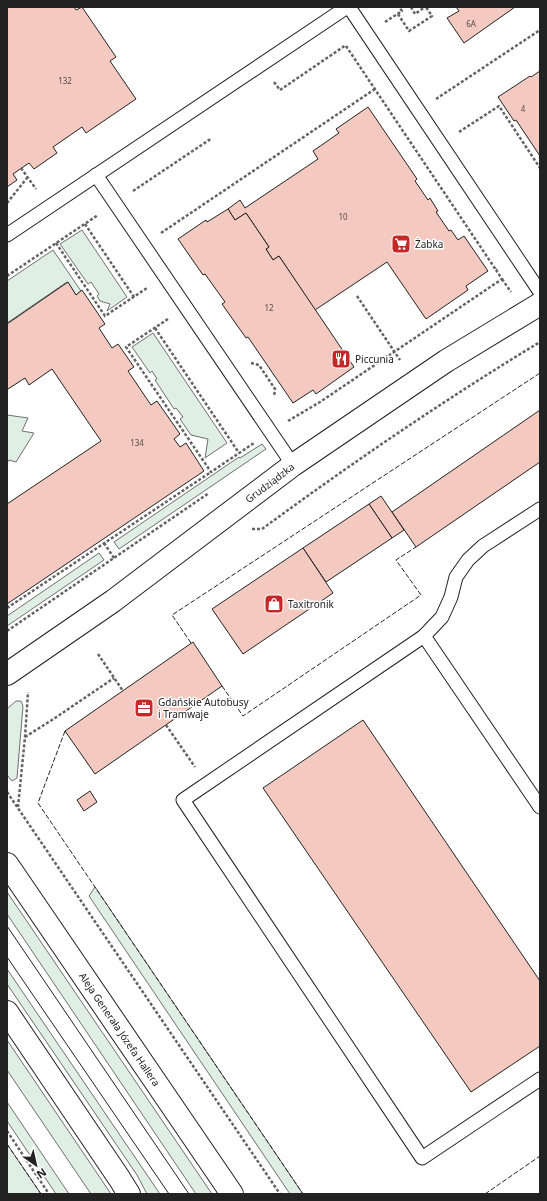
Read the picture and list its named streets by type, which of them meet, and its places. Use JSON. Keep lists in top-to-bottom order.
{
  "streets": {
    "street": ["Grudziądzka", "Aleja Generała Józefa Hallera"]
  },
  "places": {
    "supermarket": ["Żabka"],
    "restaurant": ["Piccunia"],
    "shop": ["Taxitronik"],
    "office": ["Gdańskie Autobusy i Tramwaje"]
  },
  "house_numbers": [
    "6A",
    "132",
    "4",
    "10",
    "12",
    "134"
  ],
  "north": "bottom right"
}
